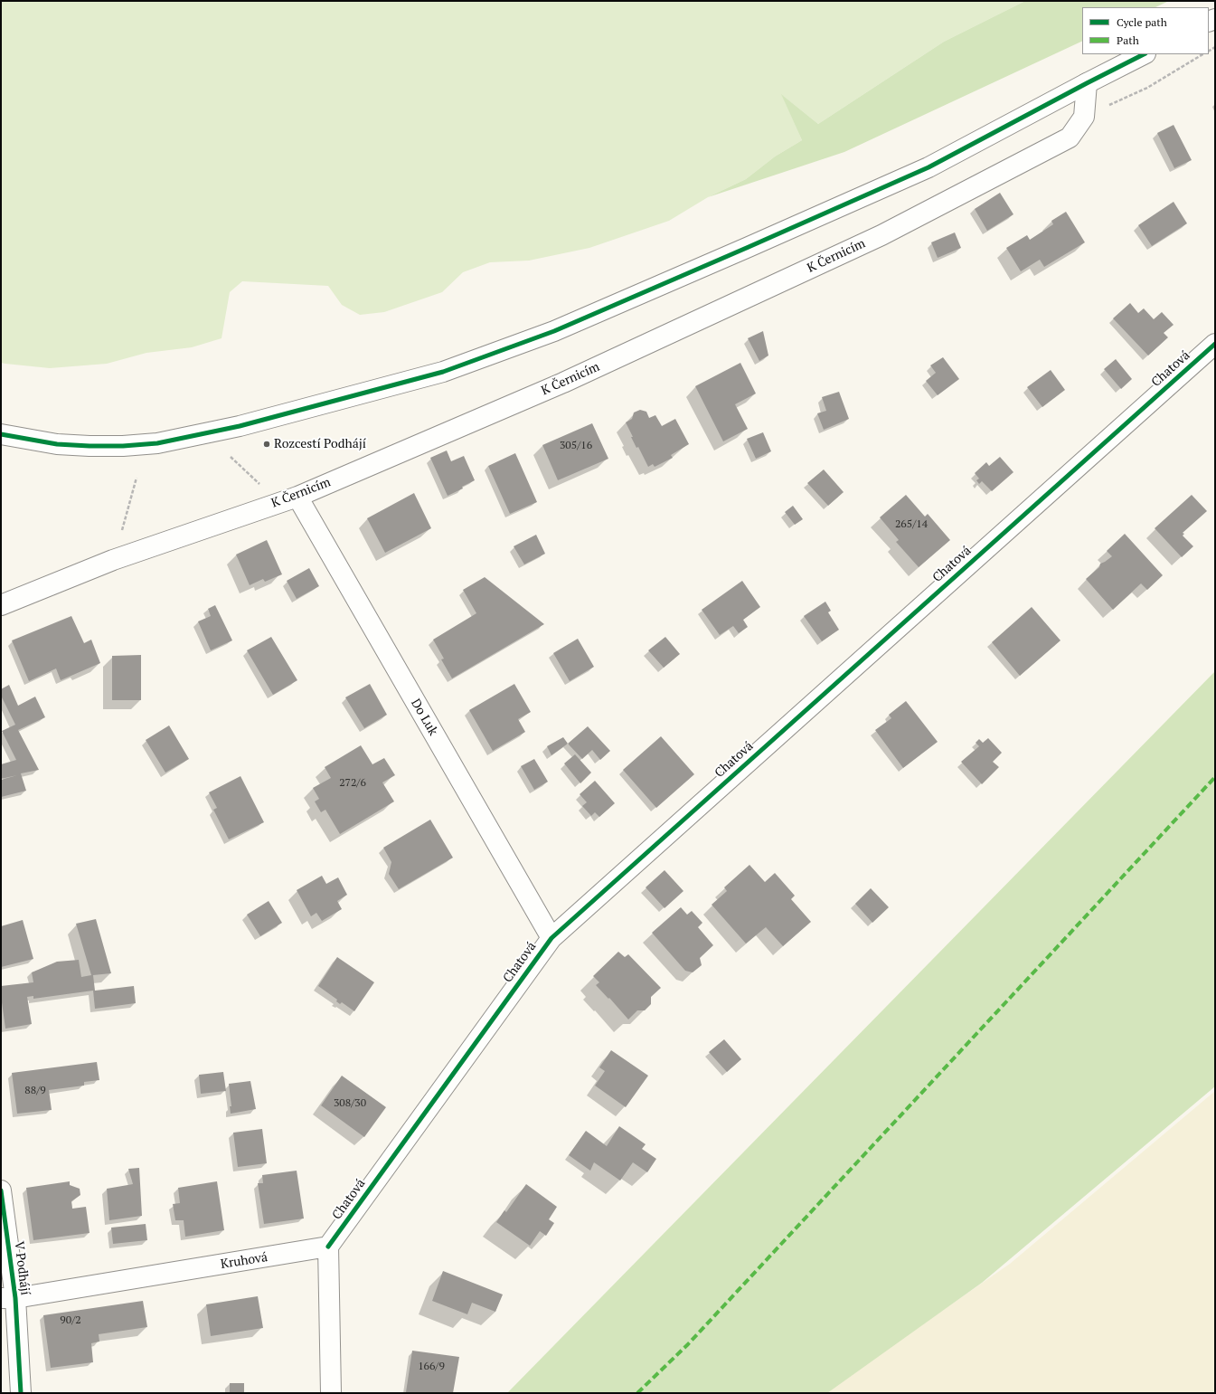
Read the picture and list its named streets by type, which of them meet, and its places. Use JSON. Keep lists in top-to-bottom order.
{
  "streets": {
    "street": [
      "K Černicím",
      "Chatová",
      "Do Luk",
      "Kruhová",
      "V Podhájí"
    ]
  },
  "crossings": [
    ["K Černicím", "Do Luk"],
    ["Chatová", "Do Luk"],
    ["Chatová", "Kruhová"],
    ["Kruhová", "V Podhájí"]
  ],
  "places": ["Rozcestí Podhájí"],
  "house_numbers": [
    "305/16",
    "265/14",
    "272/6",
    "88/9",
    "308/30",
    "90/2",
    "166/9"
  ],
  "legend": ["Cycle path", "Path"]
}
